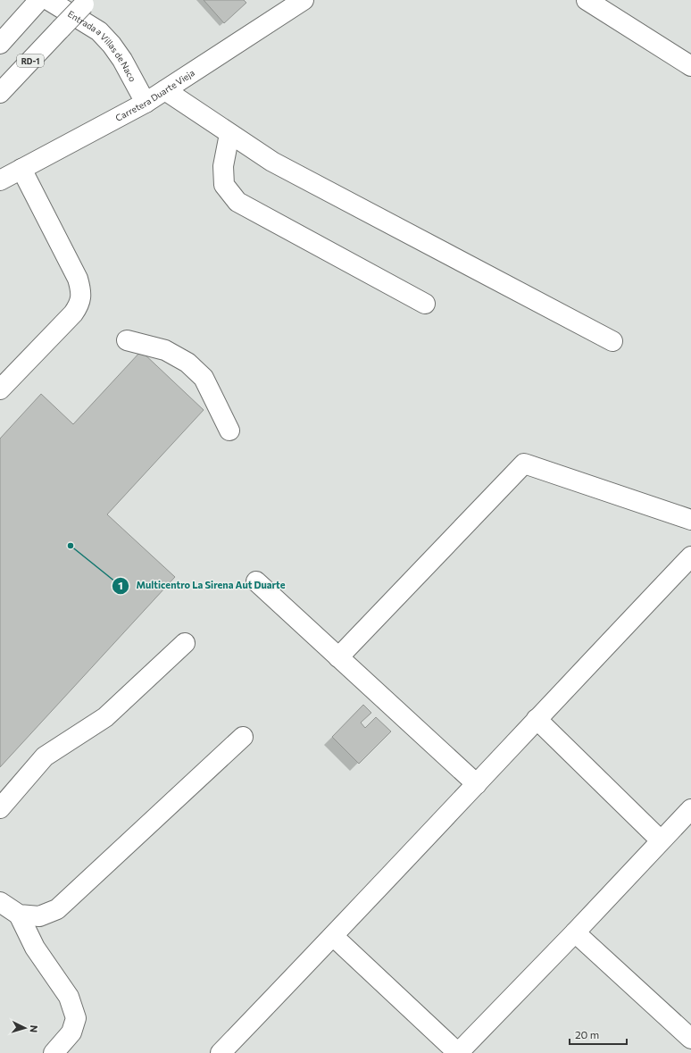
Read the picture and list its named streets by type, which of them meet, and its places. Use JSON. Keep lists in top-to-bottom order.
{
  "streets": {
    "main road": ["Entrada a Villas de Naco", "RD-1", "Carretera Duarte Vieja"]
  },
  "crossings": [
    ["Entrada a Villas de Naco", "Carretera Duarte Vieja"]
  ],
  "places": ["Multicentro La Sirena Aut Duarte"],
  "scale_bar": "20 m",
  "north": "right"
}
